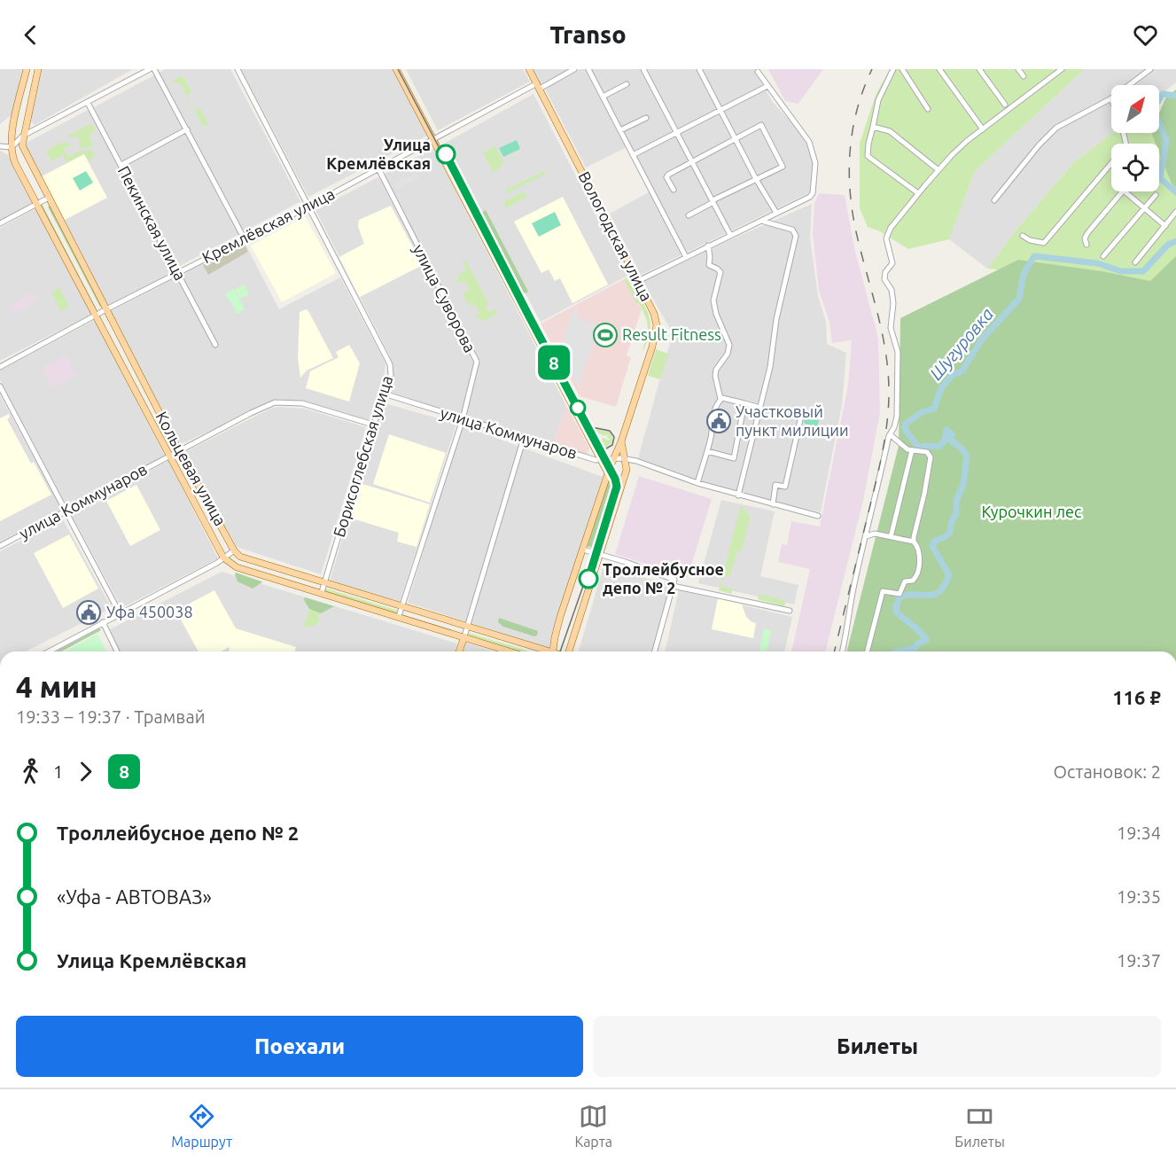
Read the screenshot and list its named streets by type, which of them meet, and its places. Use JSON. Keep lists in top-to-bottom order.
{
  "streets": {
    "main road": ["Вологодская улица", "Кольцевая улица"],
    "street": [
      "Пекинская улица",
      "Кремлёвская улица",
      "улица Суворова",
      "улица Коммунаров",
      "Борисоглебская улица"
    ]
  },
  "crossings": [
    ["Пекинская улица", "Кремлёвская улица"],
    ["Кремлёвская улица", "Вологодская улица"],
    ["Кремлёвская улица", "улица Суворова"],
    ["Кремлёвская улица", "Борисоглебская улица"],
    ["Кремлёвская улица", "Кольцевая улица"],
    ["Вологодская улица", "улица Коммунаров"],
    ["улица Суворова", "улица Коммунаров"],
    ["улица Коммунаров", "Борисоглебская улица"],
    ["улица Коммунаров", "Кольцевая улица"]
  ],
  "water": ["Шугуровка"],
  "parks": ["Курочкин лес"],
  "places": {
    "other": ["Улица Кремлёвская", "Троллейбусное депо № 2"],
    "sports": ["Result Fitness"],
    "public building": ["Участковый пункт милиции", "Уфа 450038"]
  },
  "lines": ["tram line 8"],
  "north": "top right",
  "page": {
    "header": "Transo",
    "on_map": "8",
    "heading": ["4 мин", "19:33 – 19:37 · Трамвай", "116 ₽"],
    "legs": ["1", "8", "Остановок: 2"],
    "list": [
      {
        "name": "Троллейбусное депо № 2",
        "value": "19:34"
      },
      {
        "name": "«Уфа - АВТОВАЗ»",
        "value": "19:35"
      },
      {
        "name": "Улица Кремлёвская",
        "value": "19:37"
      }
    ],
    "buttons": ["Поехали", "Билеты"],
    "tabs": ["Маршрут", "Карта", "Билеты"]
  }
}
